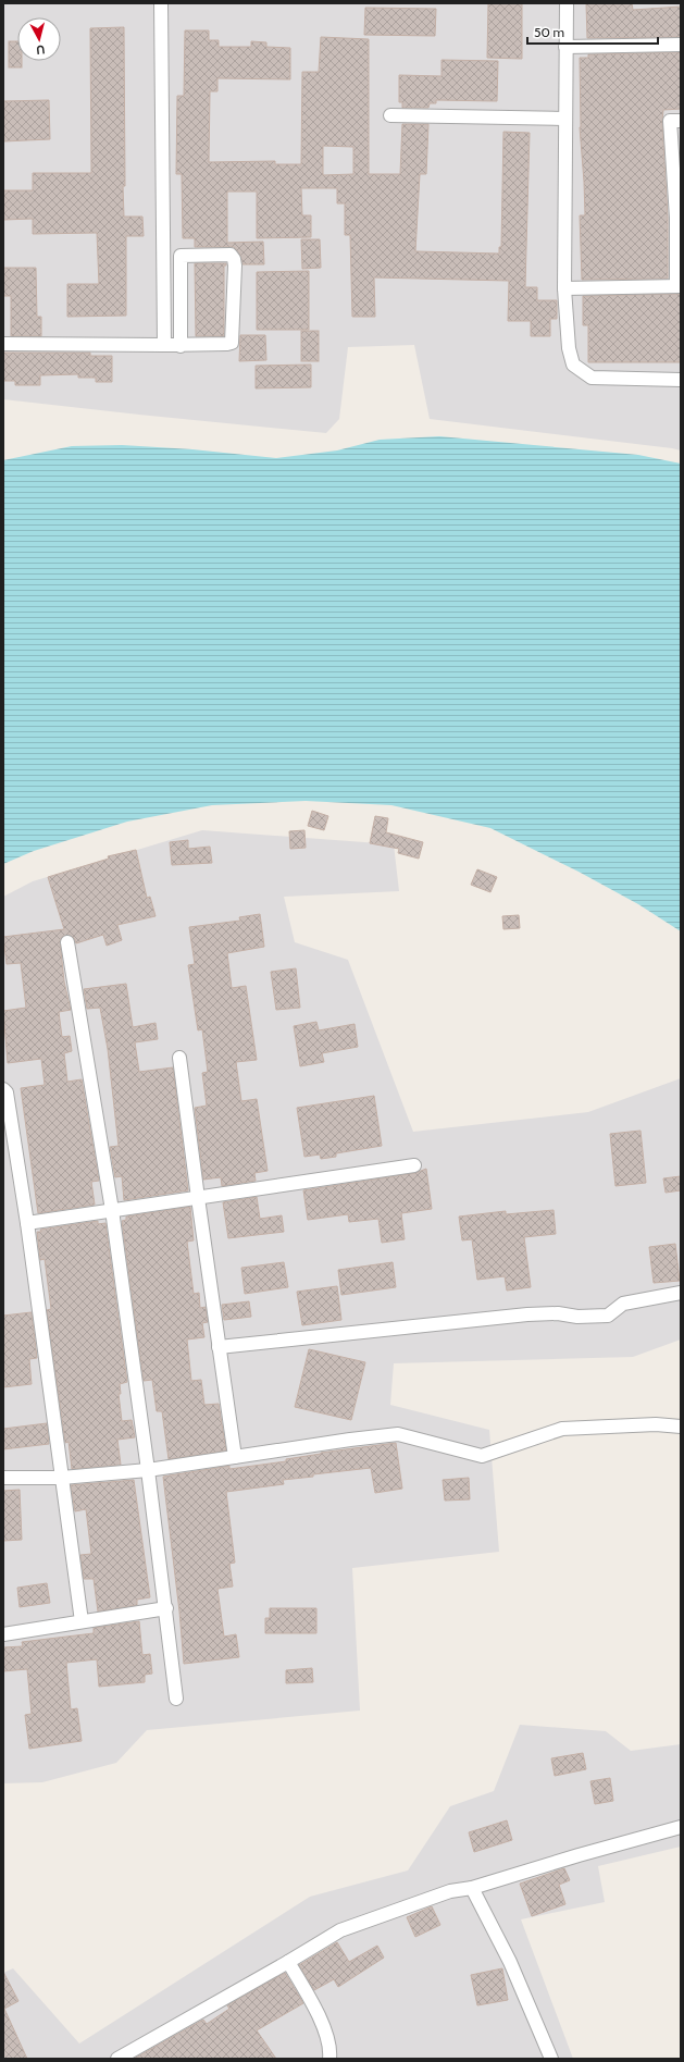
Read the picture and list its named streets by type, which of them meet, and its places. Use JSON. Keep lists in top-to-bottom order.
{
  "scale_bar": "50 m",
  "north": "bottom"
}
